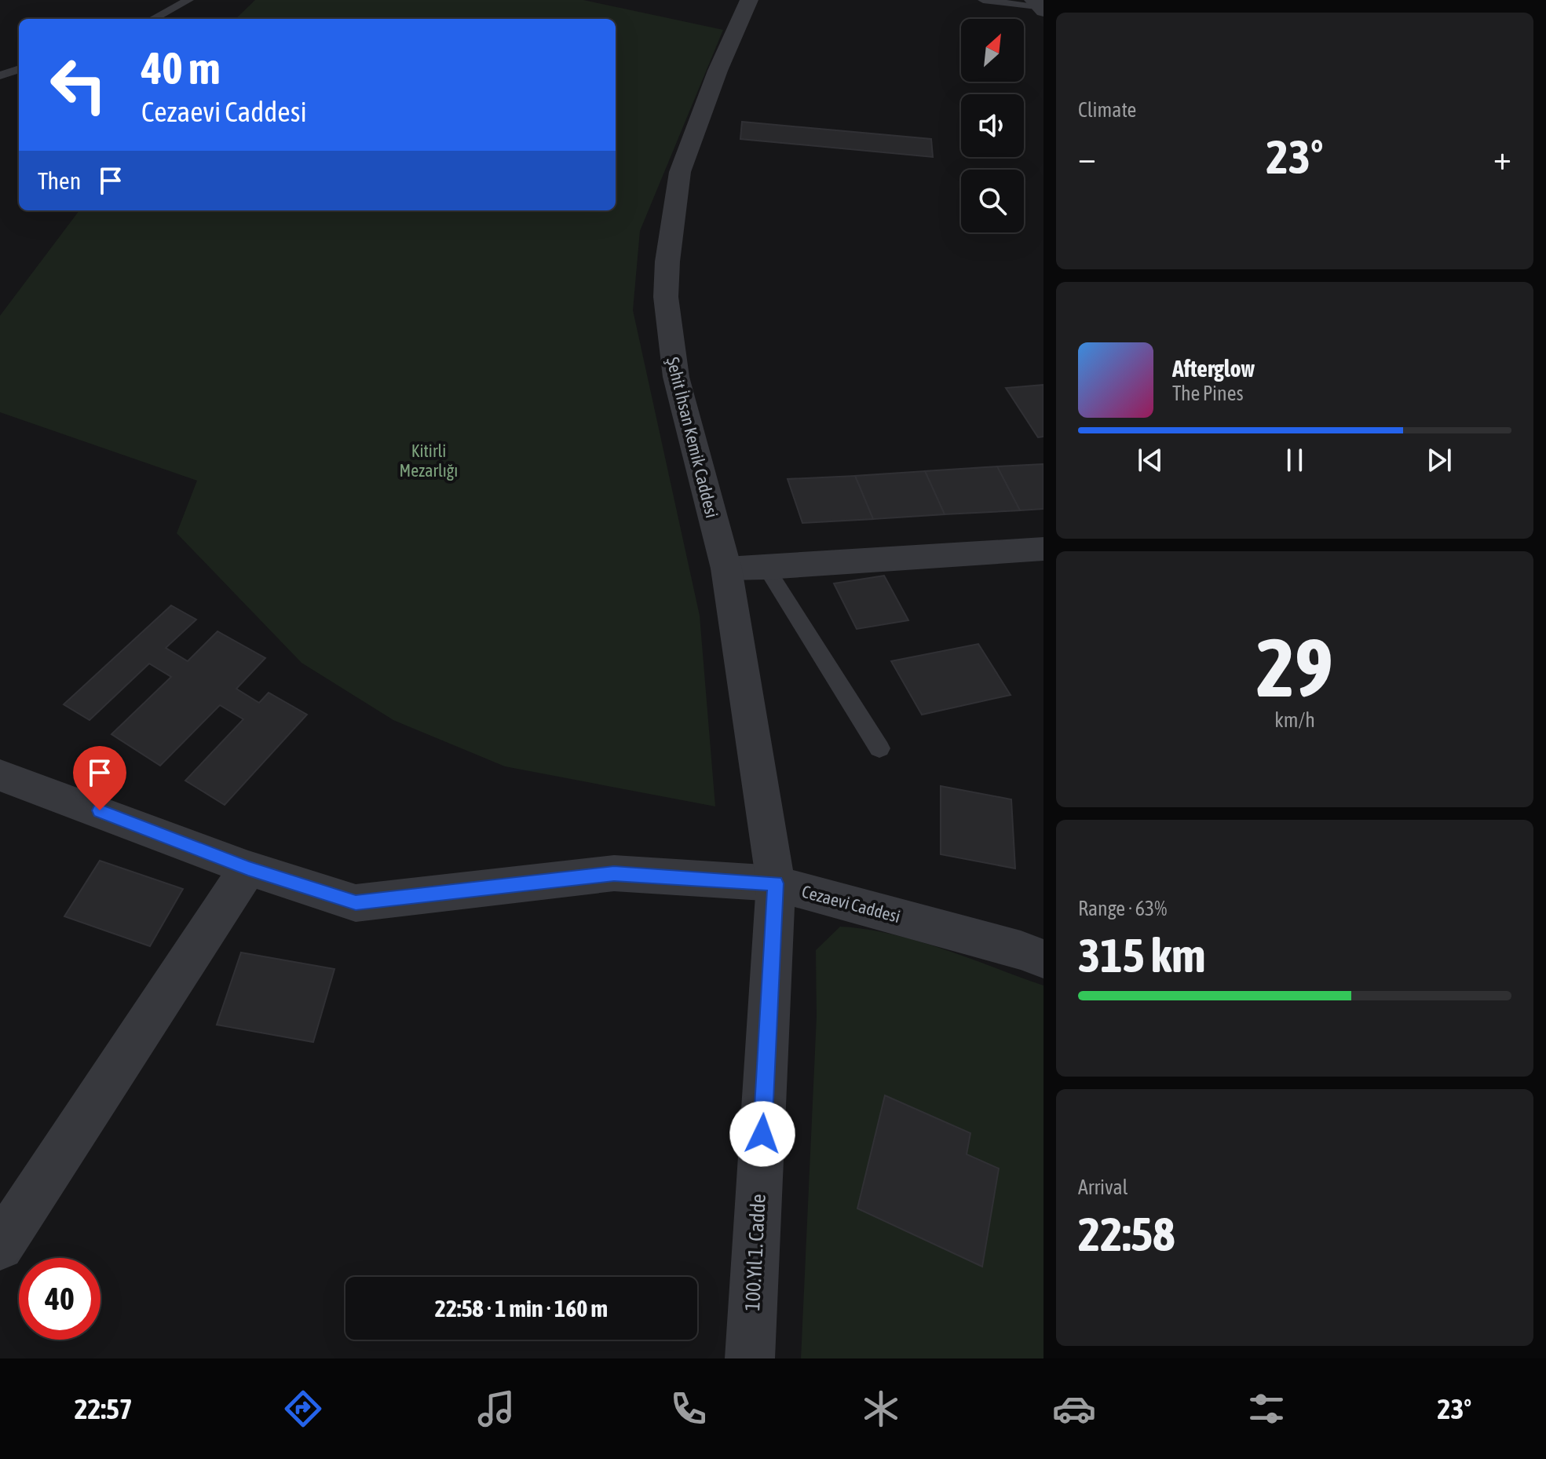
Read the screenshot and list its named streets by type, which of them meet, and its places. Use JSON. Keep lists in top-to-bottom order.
{
  "streets": {
    "street": ["Şehit İhsan Kemik Caddesi", "Cezaevi Caddesi", "100.Yıl 1. Cadde"]
  },
  "crossings": [
    ["Şehit İhsan Kemik Caddesi", "Cezaevi Caddesi"],
    ["Şehit İhsan Kemik Caddesi", "100.Yıl 1. Cadde"],
    ["Cezaevi Caddesi", "100.Yıl 1. Cadde"]
  ],
  "parks": ["Kitirli Mezarlığı"],
  "north": "top right",
  "page": {
    "tile": [
      "Climate",
      ["29", "km/h"],
      ["Range · 63%", "315 km"],
      ["Arrival", "22:58"]
    ],
    "turn": ["40 m", "Cezaevi Caddesi"],
    "heat": ["−", "23°", "+"],
    "then": "Then",
    "song": ["Afterglow", "The Pines"],
    "limit": "40",
    "trip": "22:58 · 1 min · 160 m",
    "tabs": ["22:57", "23°"]
  }
}
